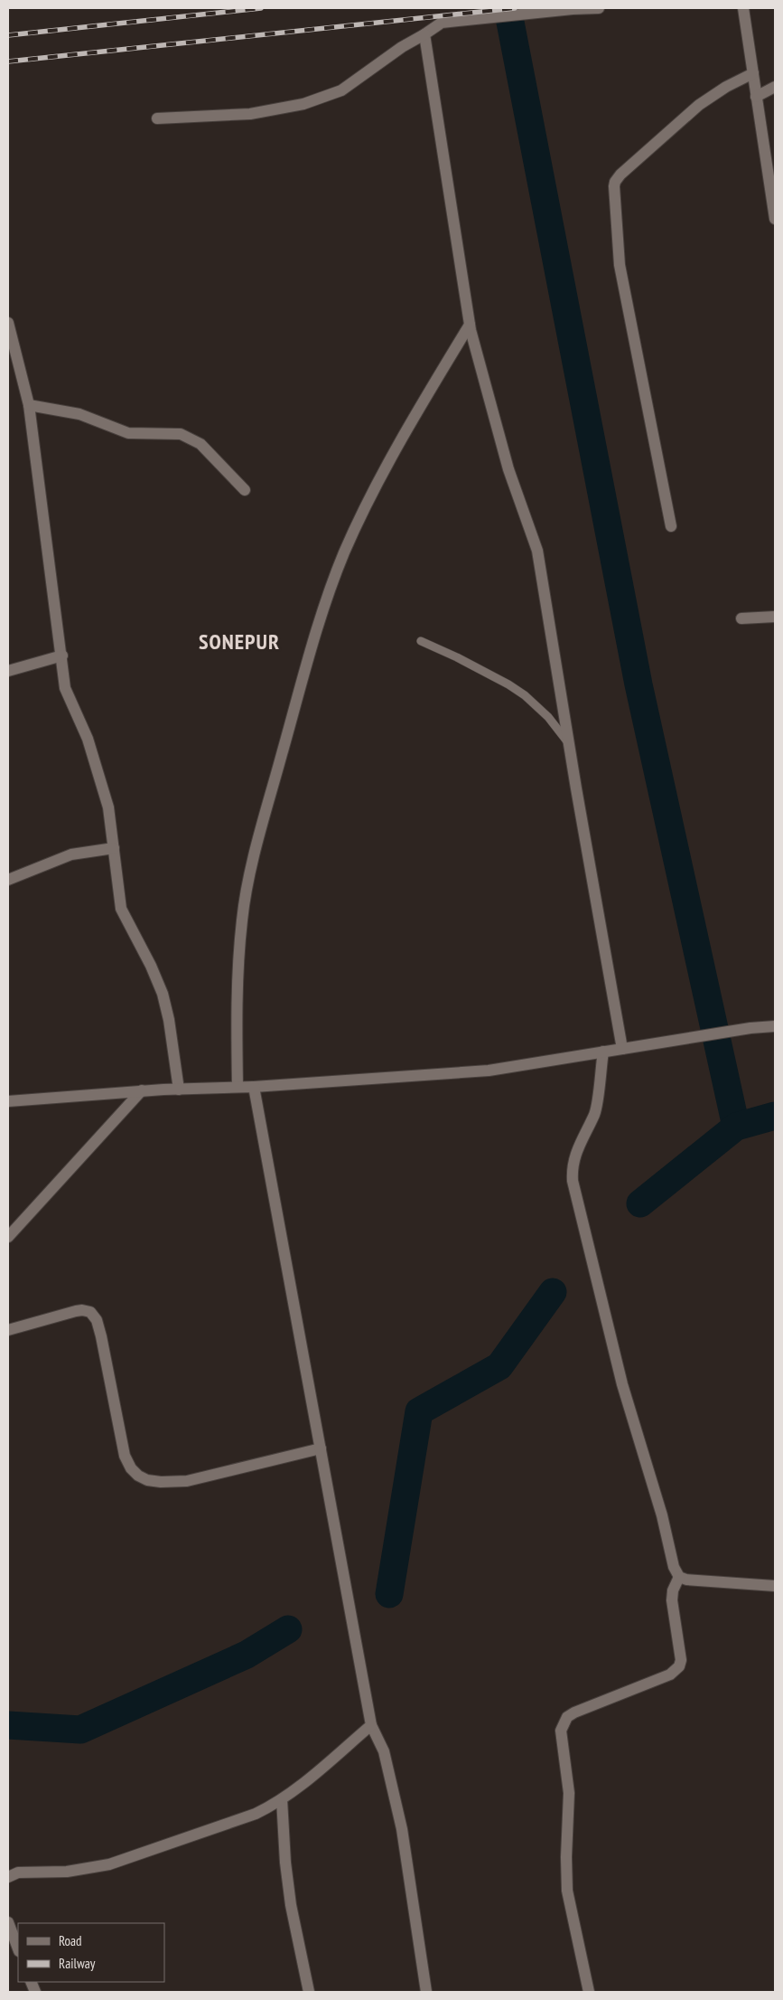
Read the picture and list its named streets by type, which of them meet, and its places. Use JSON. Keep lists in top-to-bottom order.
{
  "districts": ["SONEPUR"],
  "legend": ["Road", "Railway"]
}
